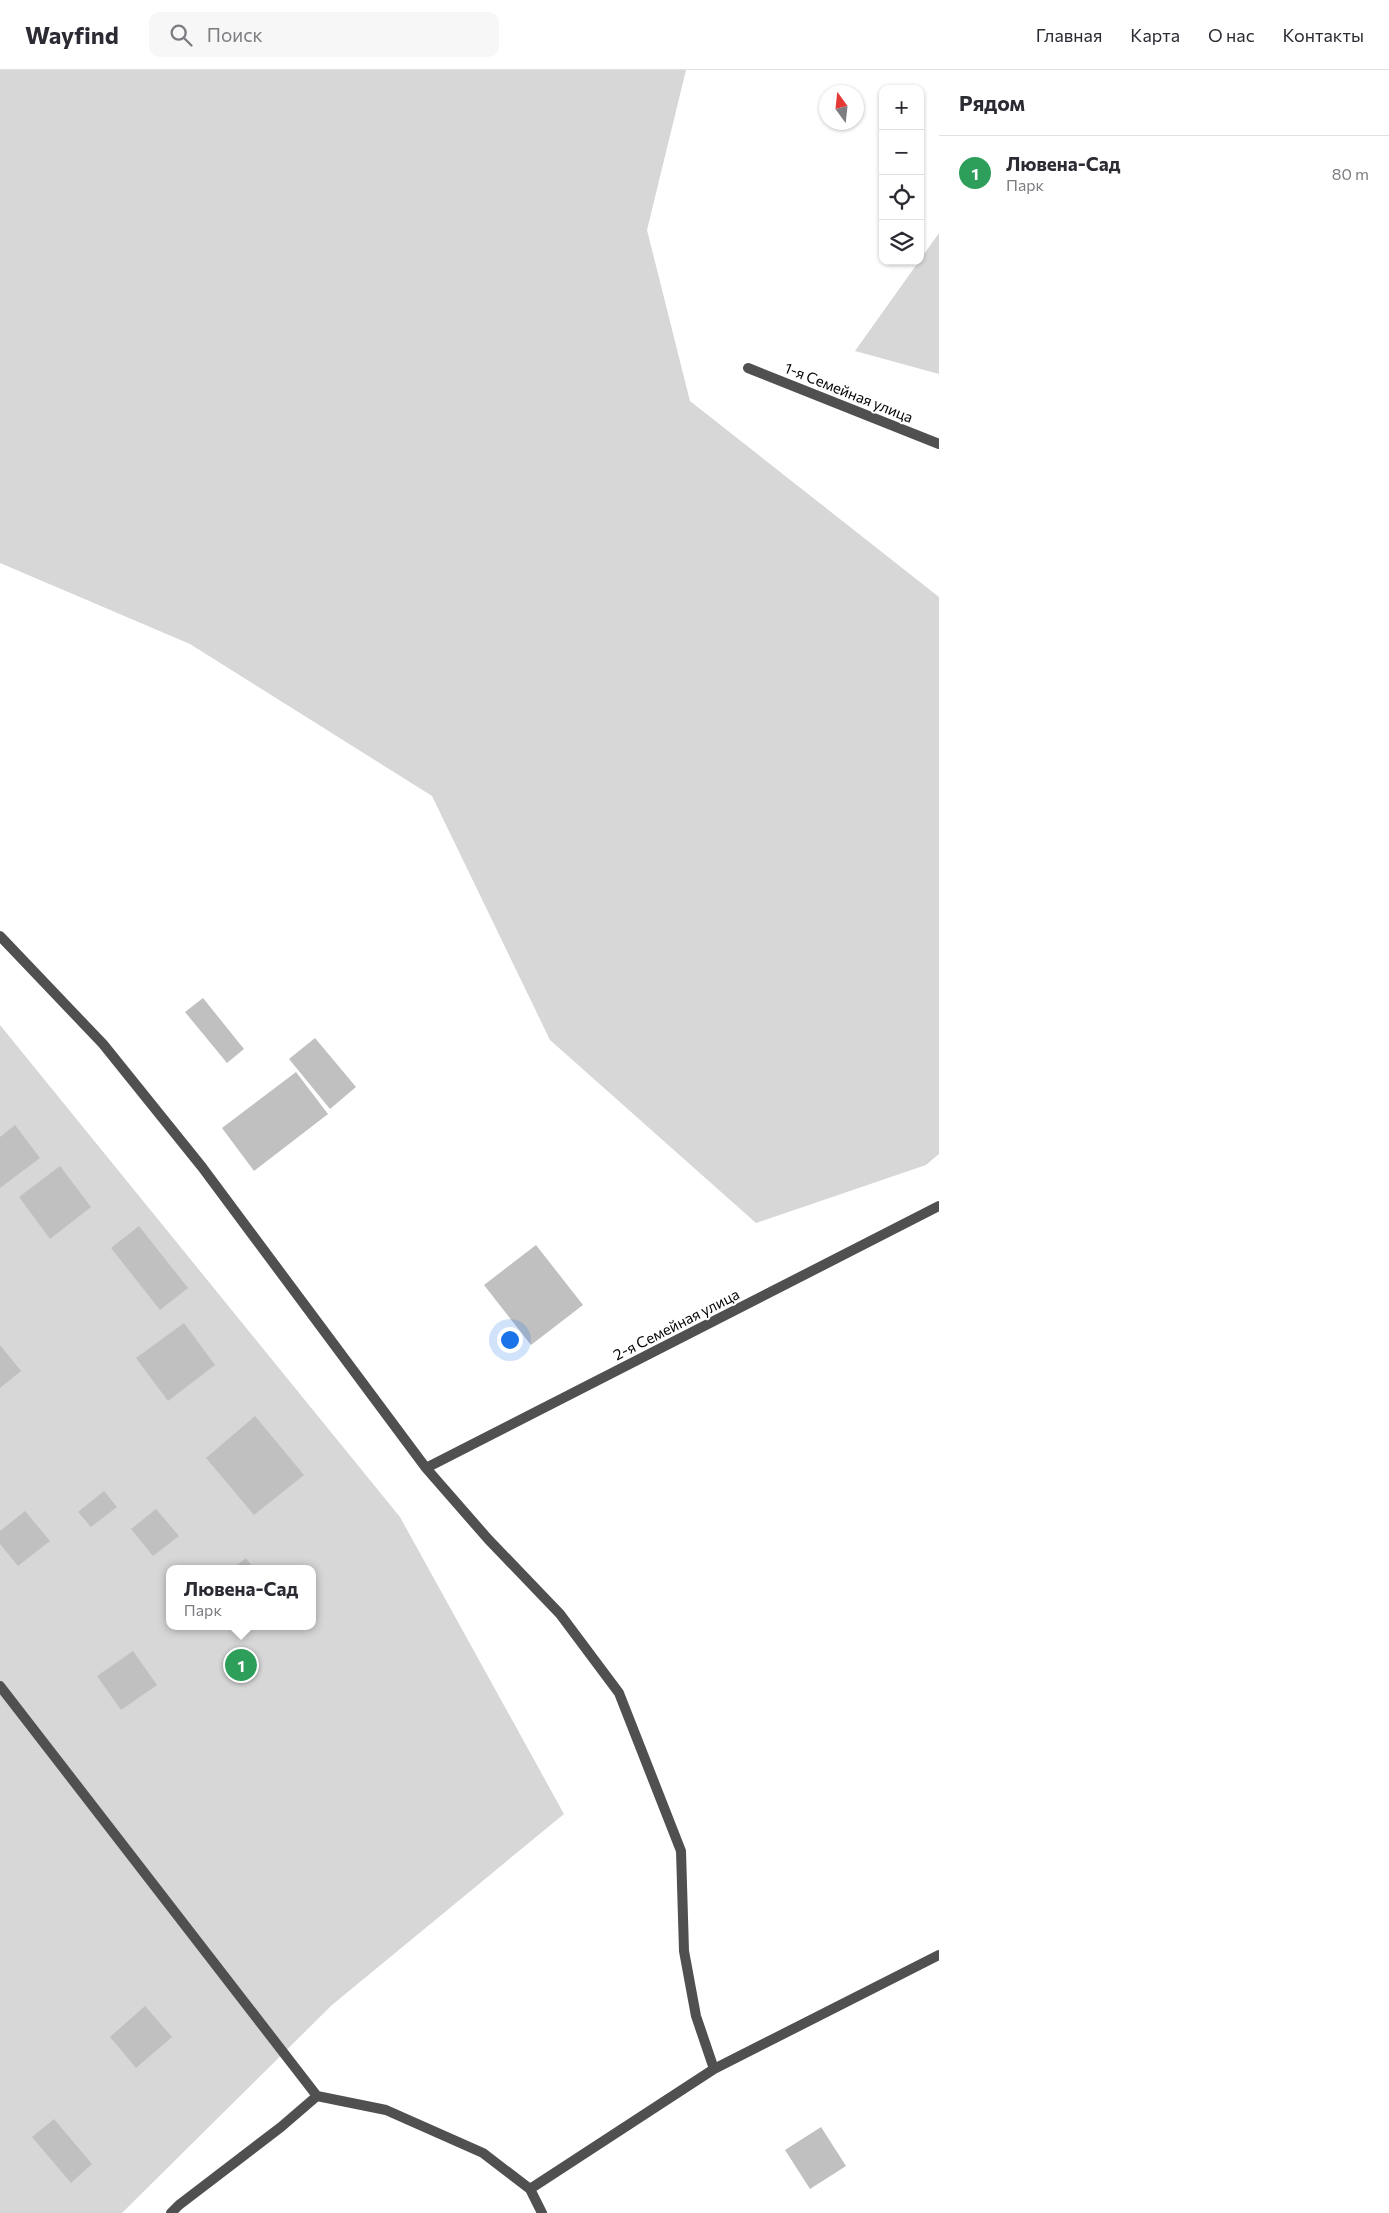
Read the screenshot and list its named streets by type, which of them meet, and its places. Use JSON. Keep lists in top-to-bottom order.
{
  "streets": {
    "lane": ["1-я Семейная улица", "2-я Семейная улица"]
  },
  "north": "top",
  "page": {
    "header": "Wayfind",
    "search": "Поиск",
    "nav": [
      "Главная",
      "Карта",
      "О нас",
      "Контакты"
    ],
    "heading": "Рядом",
    "map_buttons": ["+", "−"],
    "list": [
      {
        "mark": "1",
        "name": "Лювена-Сад",
        "note": "Парк",
        "value": "80 m"
      }
    ],
    "popup": ["Лювена-Сад", "Парк"],
    "pins": "1"
  }
}
